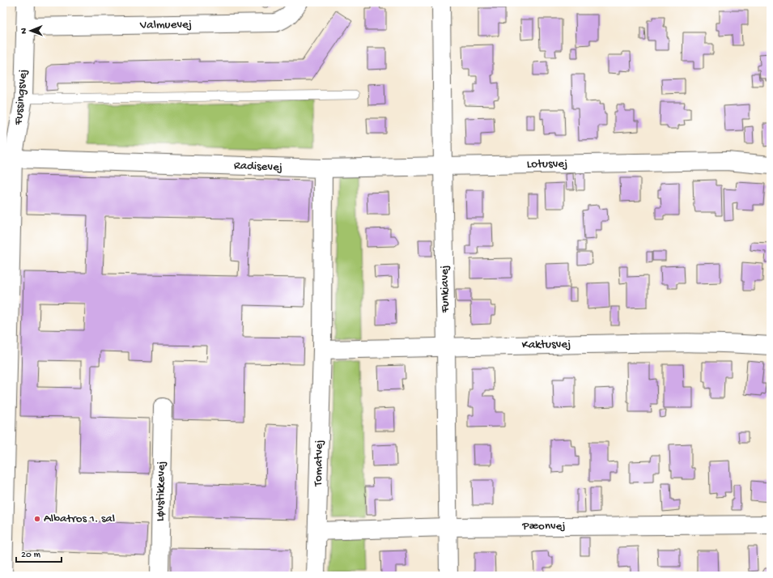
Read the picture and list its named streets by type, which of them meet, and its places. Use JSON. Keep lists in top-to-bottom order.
{
  "streets": {
    "street": [
      "Valmuevej",
      "Fussingsvej",
      "Lotusvej",
      "Radisevej",
      "Funkiavej",
      "Kaktusvej",
      "Tomatvej",
      "Løvstikkevej",
      "Pæonvej"
    ]
  },
  "crossings": [
    ["Valmuevej", "Fussingsvej"],
    ["Fussingsvej", "Radisevej"],
    ["Lotusvej", "Radisevej"],
    ["Lotusvej", "Funkiavej"],
    ["Funkiavej", "Kaktusvej"],
    ["Funkiavej", "Pæonvej"],
    ["Kaktusvej", "Tomatvej"],
    ["Tomatvej", "Pæonvej"]
  ],
  "places": ["Albatros 1. sal"],
  "scale_bar": "20 m",
  "north": "left"
}
